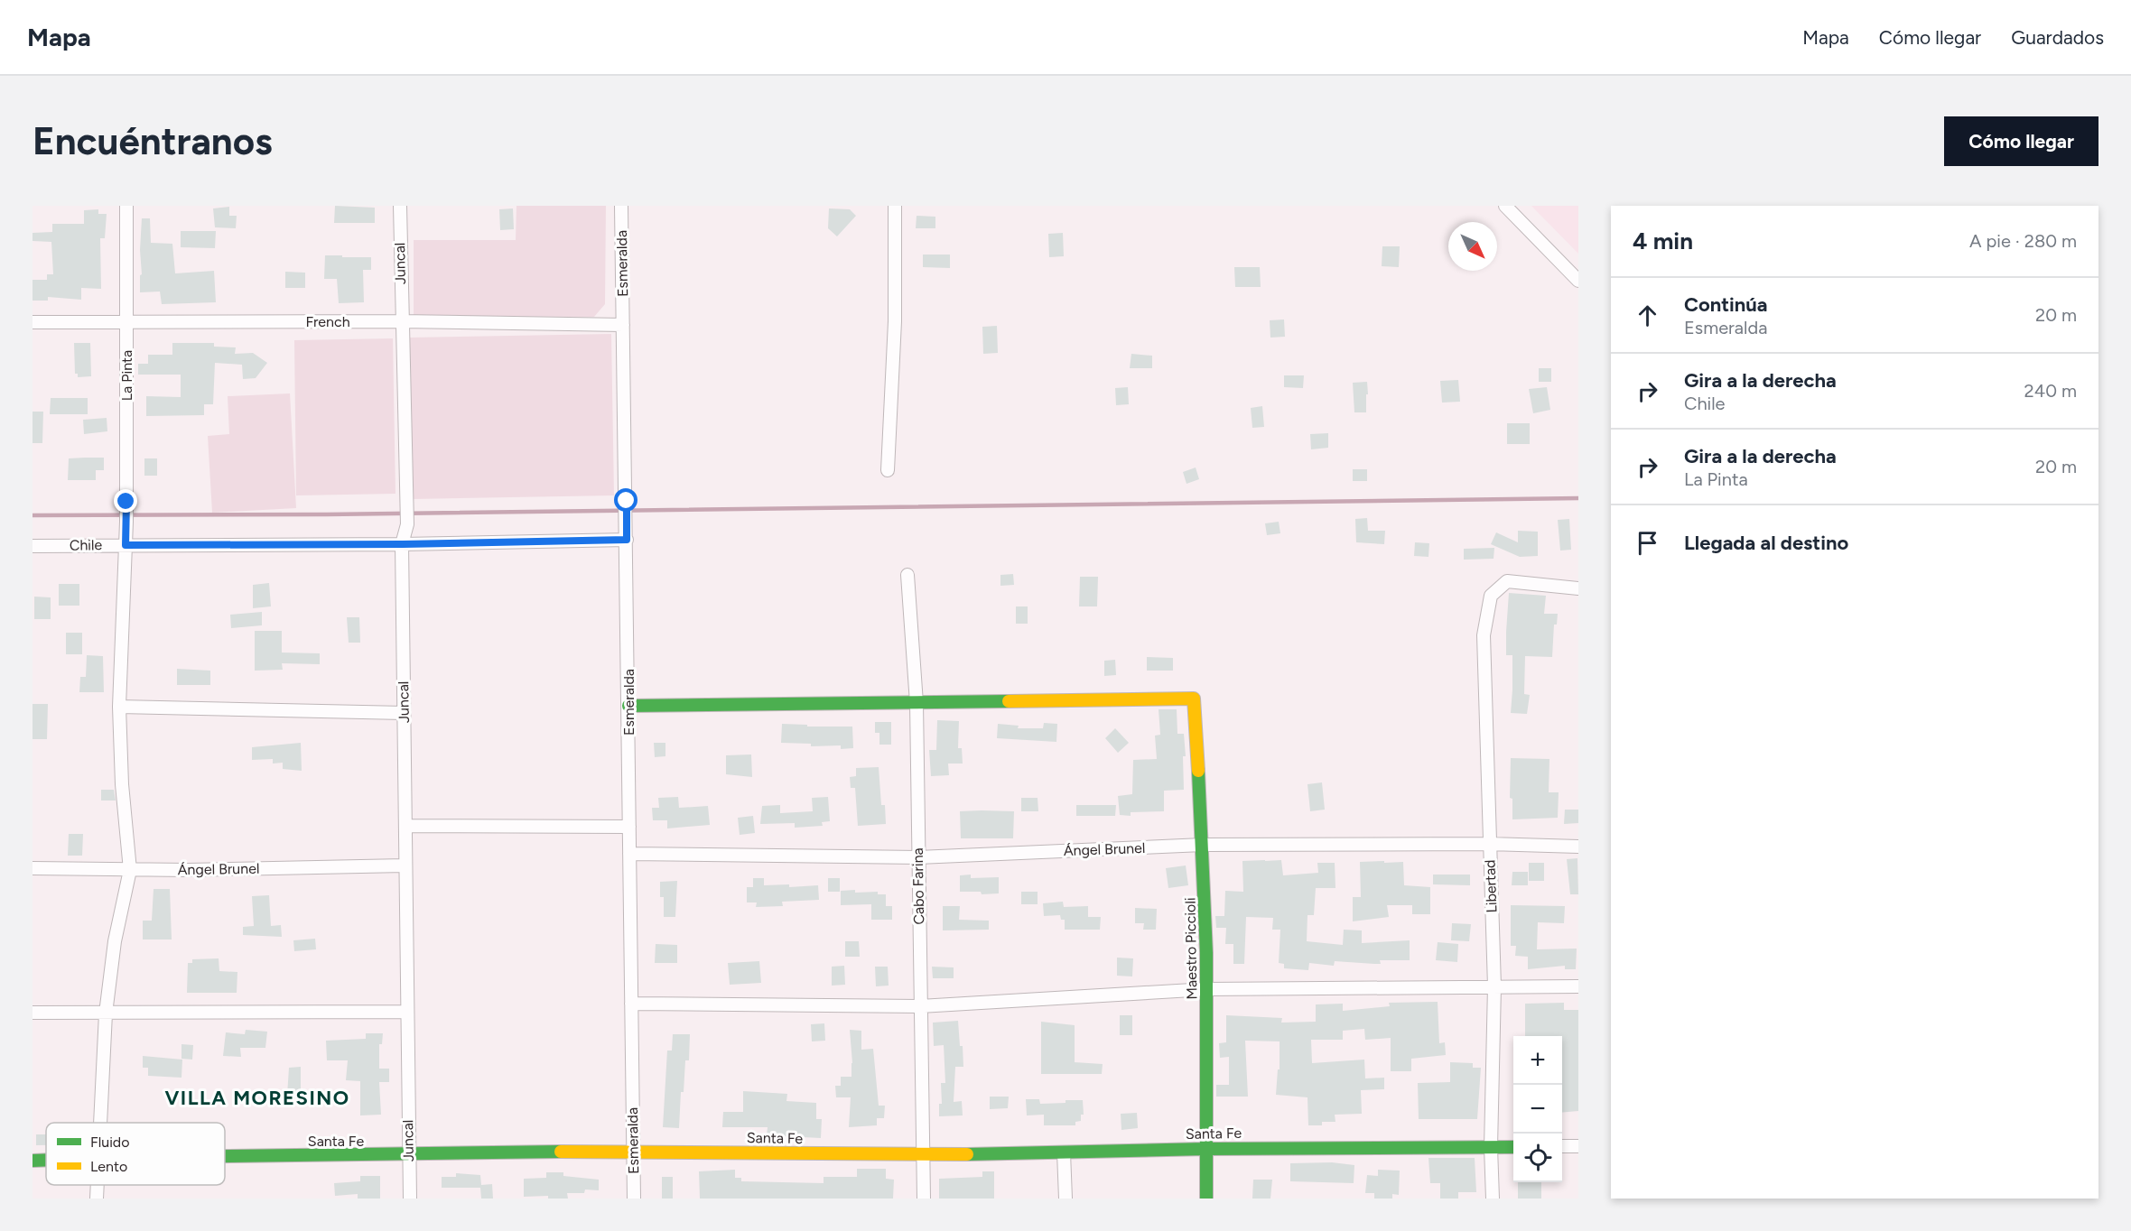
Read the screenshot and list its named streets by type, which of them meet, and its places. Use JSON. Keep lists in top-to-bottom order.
{
  "streets": {
    "street": [
      "Juncal",
      "Esmeralda",
      "French",
      "La Pinta",
      "Chile",
      "Ángel Brunel",
      "Cabo Farina",
      "Libertad",
      "Maestro Piccioli",
      "Santa Fe"
    ]
  },
  "crossings": [
    ["Juncal", "French"],
    ["Juncal", "Chile"],
    ["Juncal", "Ángel Brunel"],
    ["Juncal", "Santa Fe"],
    ["Esmeralda", "French"],
    ["Esmeralda", "Chile"],
    ["Esmeralda", "Ángel Brunel"],
    ["Esmeralda", "Santa Fe"],
    ["French", "La Pinta"],
    ["La Pinta", "Chile"],
    ["La Pinta", "Ángel Brunel"],
    ["Ángel Brunel", "Cabo Farina"],
    ["Ángel Brunel", "Libertad"],
    ["Ángel Brunel", "Maestro Piccioli"],
    ["Cabo Farina", "Maestro Piccioli"],
    ["Cabo Farina", "Santa Fe"],
    ["Libertad", "Santa Fe"],
    ["Maestro Piccioli", "Santa Fe"]
  ],
  "districts": ["VILLA MORESINO"],
  "legend": ["Fluido", "Lento"],
  "north": "bottom right",
  "page": {
    "header": "Mapa",
    "nav": ["Mapa", "Cómo llegar", "Guardados"],
    "buttons": "Cómo llegar",
    "title": "Encuéntranos",
    "heading": ["4 min", "A pie · 280 m"],
    "list": [
      ["Continúa", "Esmeralda", "20 m"],
      ["Gira a la derecha", "Chile", "240 m"],
      ["Gira a la derecha", "La Pinta", "20 m"],
      "Llegada al destino"
    ],
    "map_buttons": ["+", "−"]
  }
}
